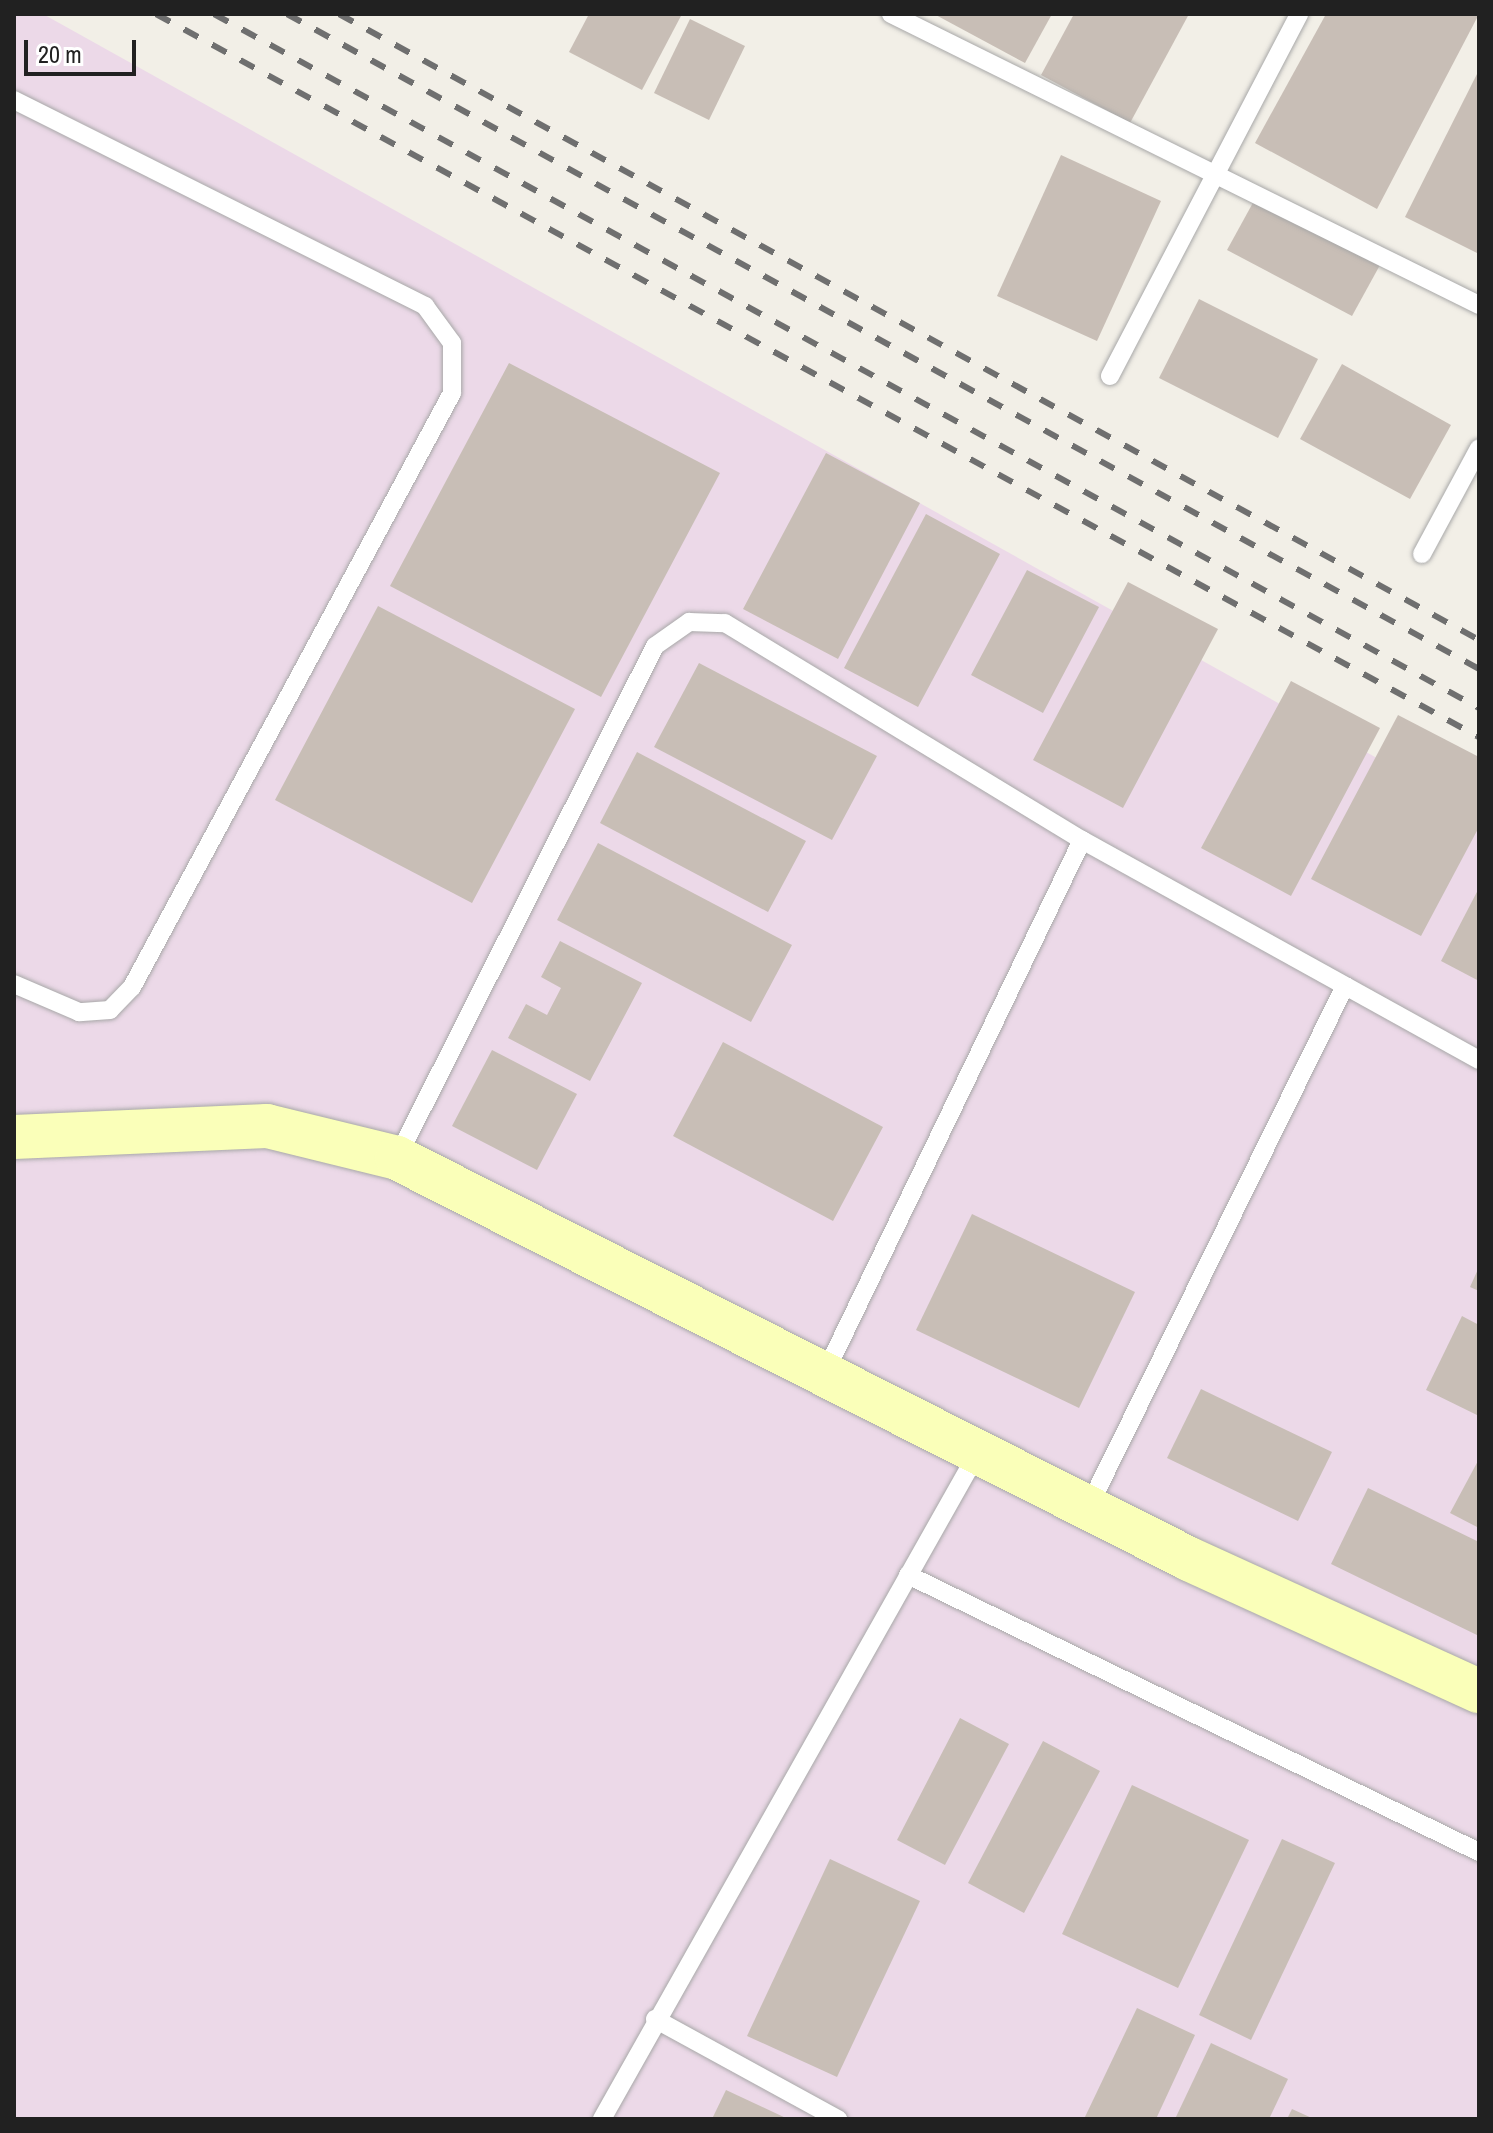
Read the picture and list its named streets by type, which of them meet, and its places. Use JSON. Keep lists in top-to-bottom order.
{
  "scale_bar": "20 m"
}
